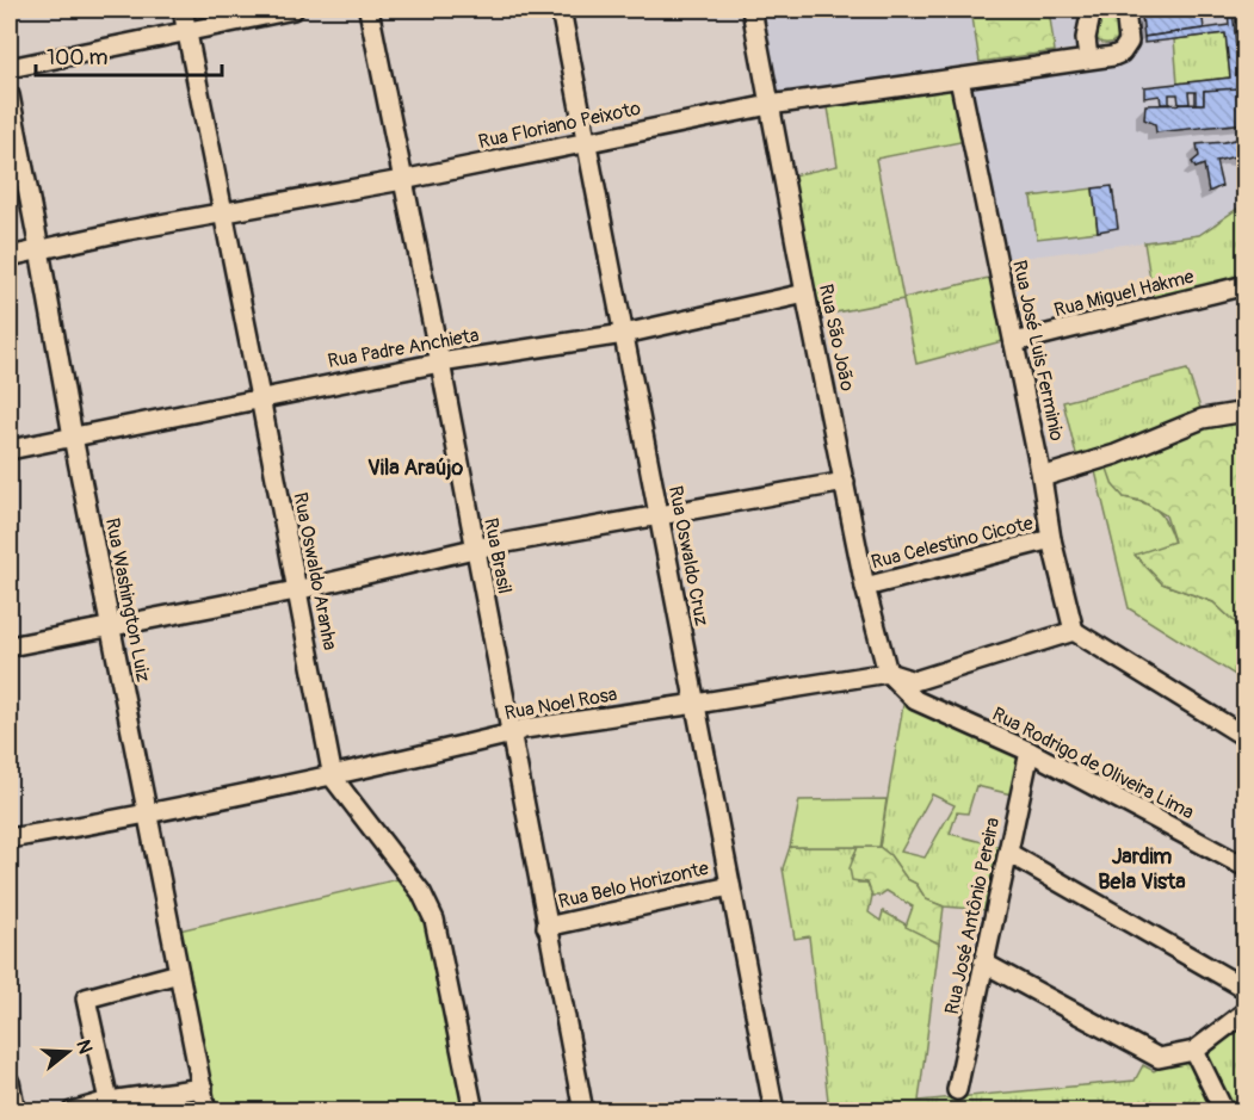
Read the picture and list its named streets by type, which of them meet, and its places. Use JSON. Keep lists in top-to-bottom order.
{
  "streets": {
    "street": [
      "Rua Floriano Peixoto",
      "Rua Miguel Hakme",
      "Rua São João",
      "Rua Padre Anchieta",
      "Rua José Luis Ferminio",
      "Rua Celestino Cicote",
      "Rua Brasil",
      "Rua Oswaldo Cruz",
      "Rua Oswaldo Aranha",
      "Rua Washington Luiz",
      "Rua Noel Rosa",
      "Rua Rodrigo de Oliveira Lima",
      "Rua Belo Horizonte",
      "Rua José Antônio Pereira"
    ]
  },
  "crossings": [
    ["Rua Floriano Peixoto", "Rua São João"],
    ["Rua Floriano Peixoto", "Rua José Luis Ferminio"],
    ["Rua Floriano Peixoto", "Rua Brasil"],
    ["Rua Floriano Peixoto", "Rua Oswaldo Cruz"],
    ["Rua Floriano Peixoto", "Rua Oswaldo Aranha"],
    ["Rua Floriano Peixoto", "Rua Washington Luiz"],
    ["Rua Miguel Hakme", "Rua José Luis Ferminio"],
    ["Rua São João", "Rua Padre Anchieta"],
    ["Rua São João", "Rua Celestino Cicote"],
    ["Rua São João", "Rua Noel Rosa"],
    ["Rua São João", "Rua Rodrigo de Oliveira Lima"],
    ["Rua Padre Anchieta", "Rua Brasil"],
    ["Rua Padre Anchieta", "Rua Oswaldo Cruz"],
    ["Rua Padre Anchieta", "Rua Oswaldo Aranha"],
    ["Rua Padre Anchieta", "Rua Washington Luiz"],
    ["Rua José Luis Ferminio", "Rua Celestino Cicote"],
    ["Rua José Luis Ferminio", "Rua Noel Rosa"],
    ["Rua Brasil", "Rua Noel Rosa"],
    ["Rua Brasil", "Rua Belo Horizonte"],
    ["Rua Oswaldo Cruz", "Rua Noel Rosa"],
    ["Rua Oswaldo Cruz", "Rua Belo Horizonte"],
    ["Rua Oswaldo Aranha", "Rua Noel Rosa"],
    ["Rua Washington Luiz", "Rua Noel Rosa"],
    ["Rua Noel Rosa", "Rua Rodrigo de Oliveira Lima"],
    ["Rua Rodrigo de Oliveira Lima", "Rua José Antônio Pereira"]
  ],
  "districts": ["Vila Araújo", "Jardim Bela Vista"],
  "scale_bar": "100 m",
  "north": "right"
}
